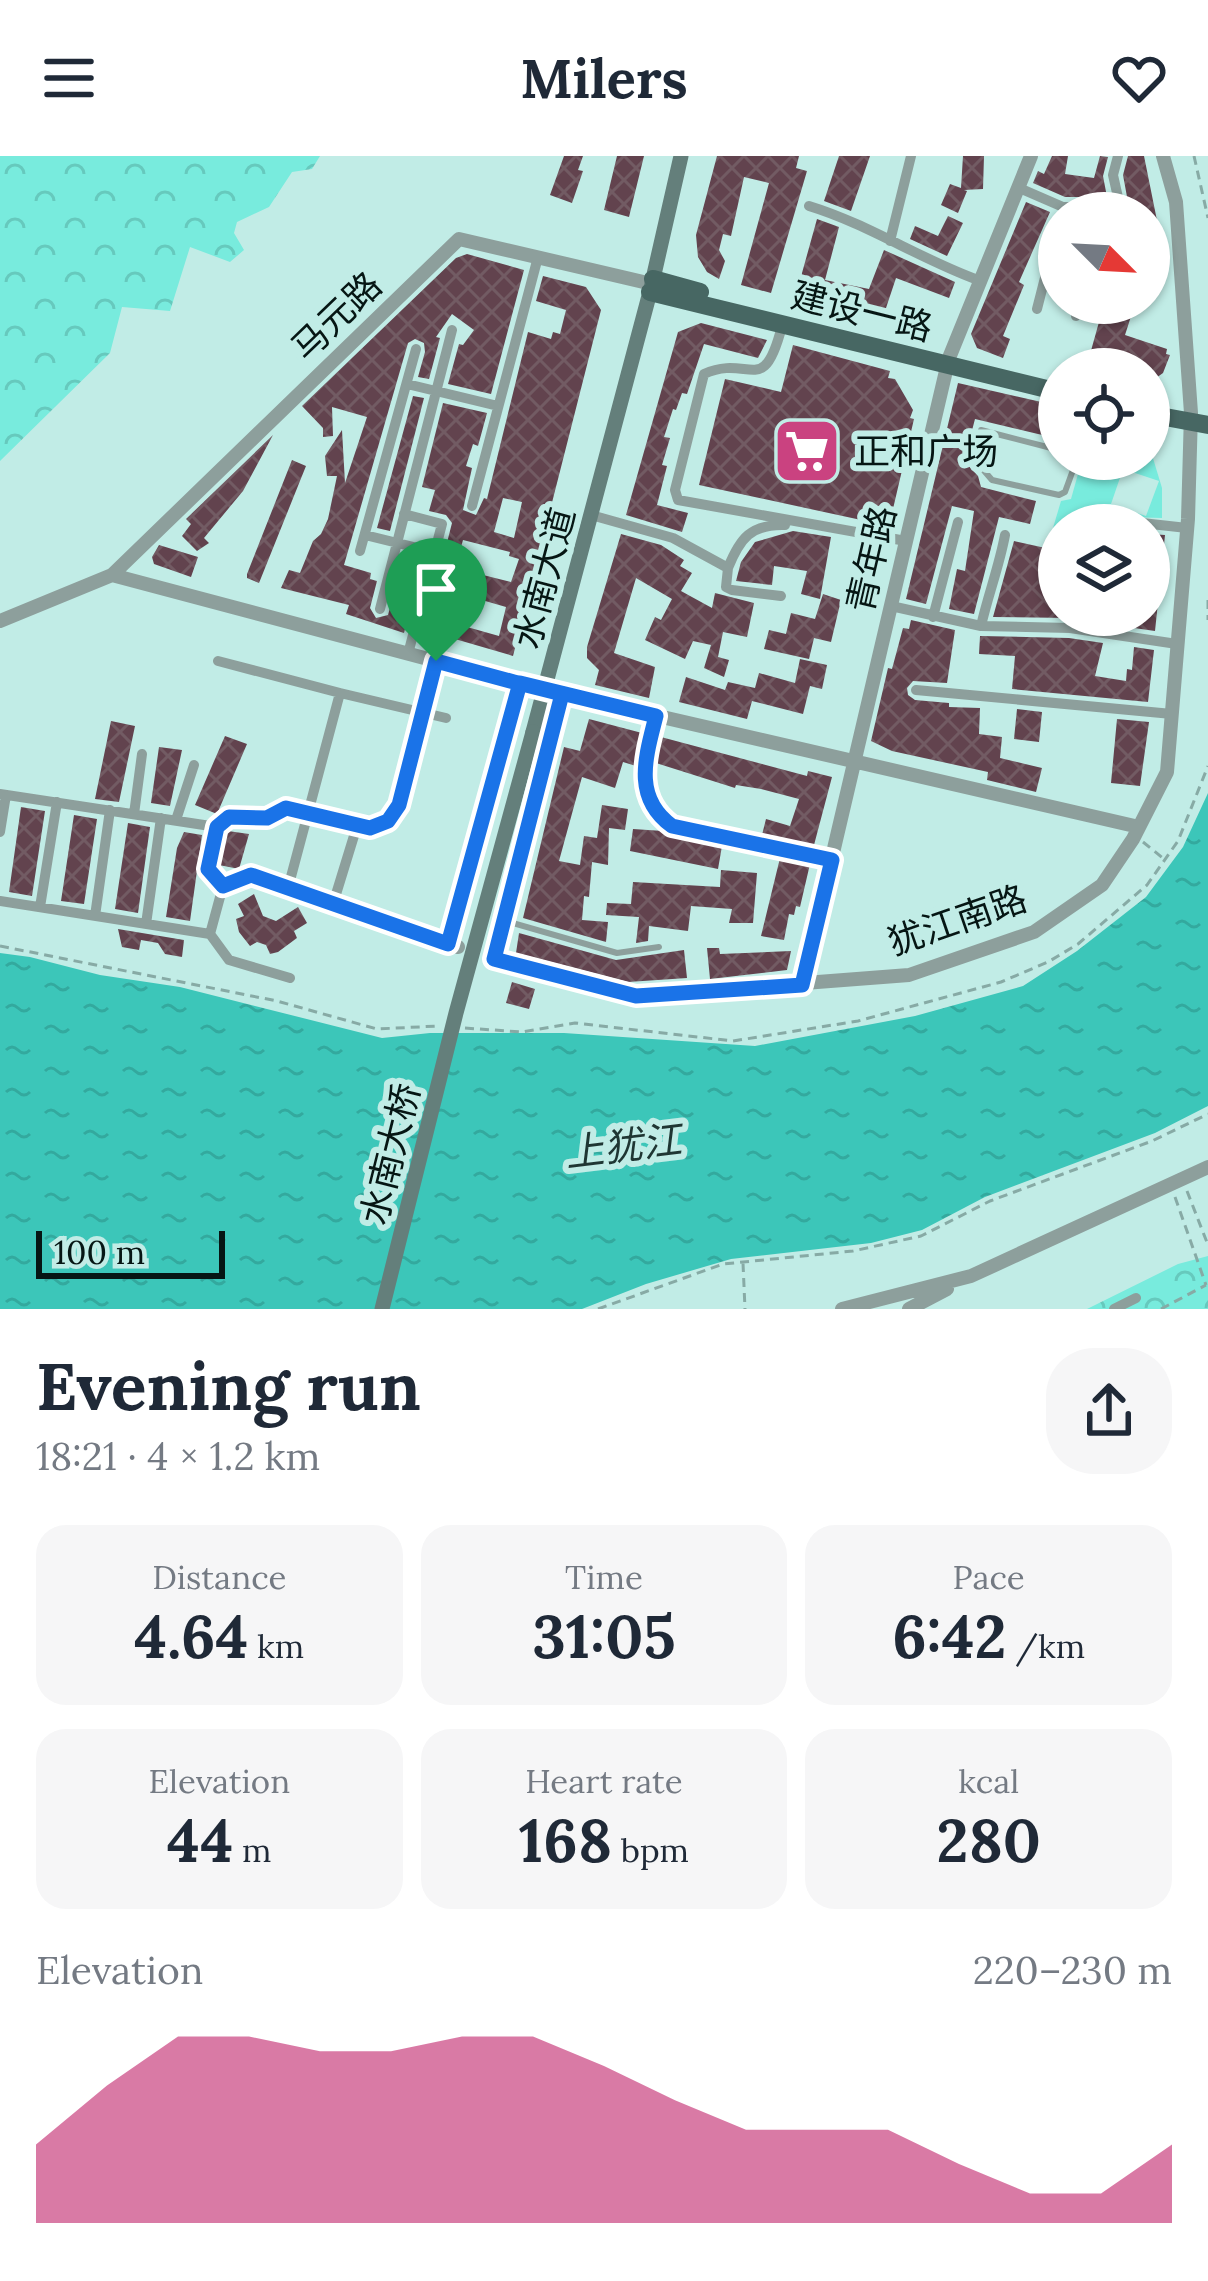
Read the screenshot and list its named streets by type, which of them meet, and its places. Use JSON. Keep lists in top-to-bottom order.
{
  "streets": {
    "main road": ["建设一路", "水南大道", "水南大桥"],
    "street": ["马元路", "青年路", "犹江南路"]
  },
  "crossings": [
    ["建设一路", "马元路"],
    ["建设一路", "青年路"],
    ["建设一路", "水南大道"],
    ["马元路", "水南大道"],
    ["青年路", "犹江南路"],
    ["水南大道", "犹江南路"],
    ["水南大道", "水南大桥"]
  ],
  "water": ["上犹江"],
  "places": {
    "supermarket": ["正和广场"]
  },
  "scale_bar": "100 m",
  "north": "bottom right",
  "page": {
    "header": "Milers",
    "scale": "100 m",
    "heading": ["Evening run", "18:21 · 4 × 1.2 km"],
    "stats": [
      ["Distance", "4.64 km"],
      ["Time", "31:05"],
      ["Pace", "6:42 /km"],
      ["Elevation", "44 m"],
      ["Heart rate", "168 bpm"],
      ["kcal", "280"]
    ],
    "chart": ["Elevation", "220–230 m"]
  }
}
